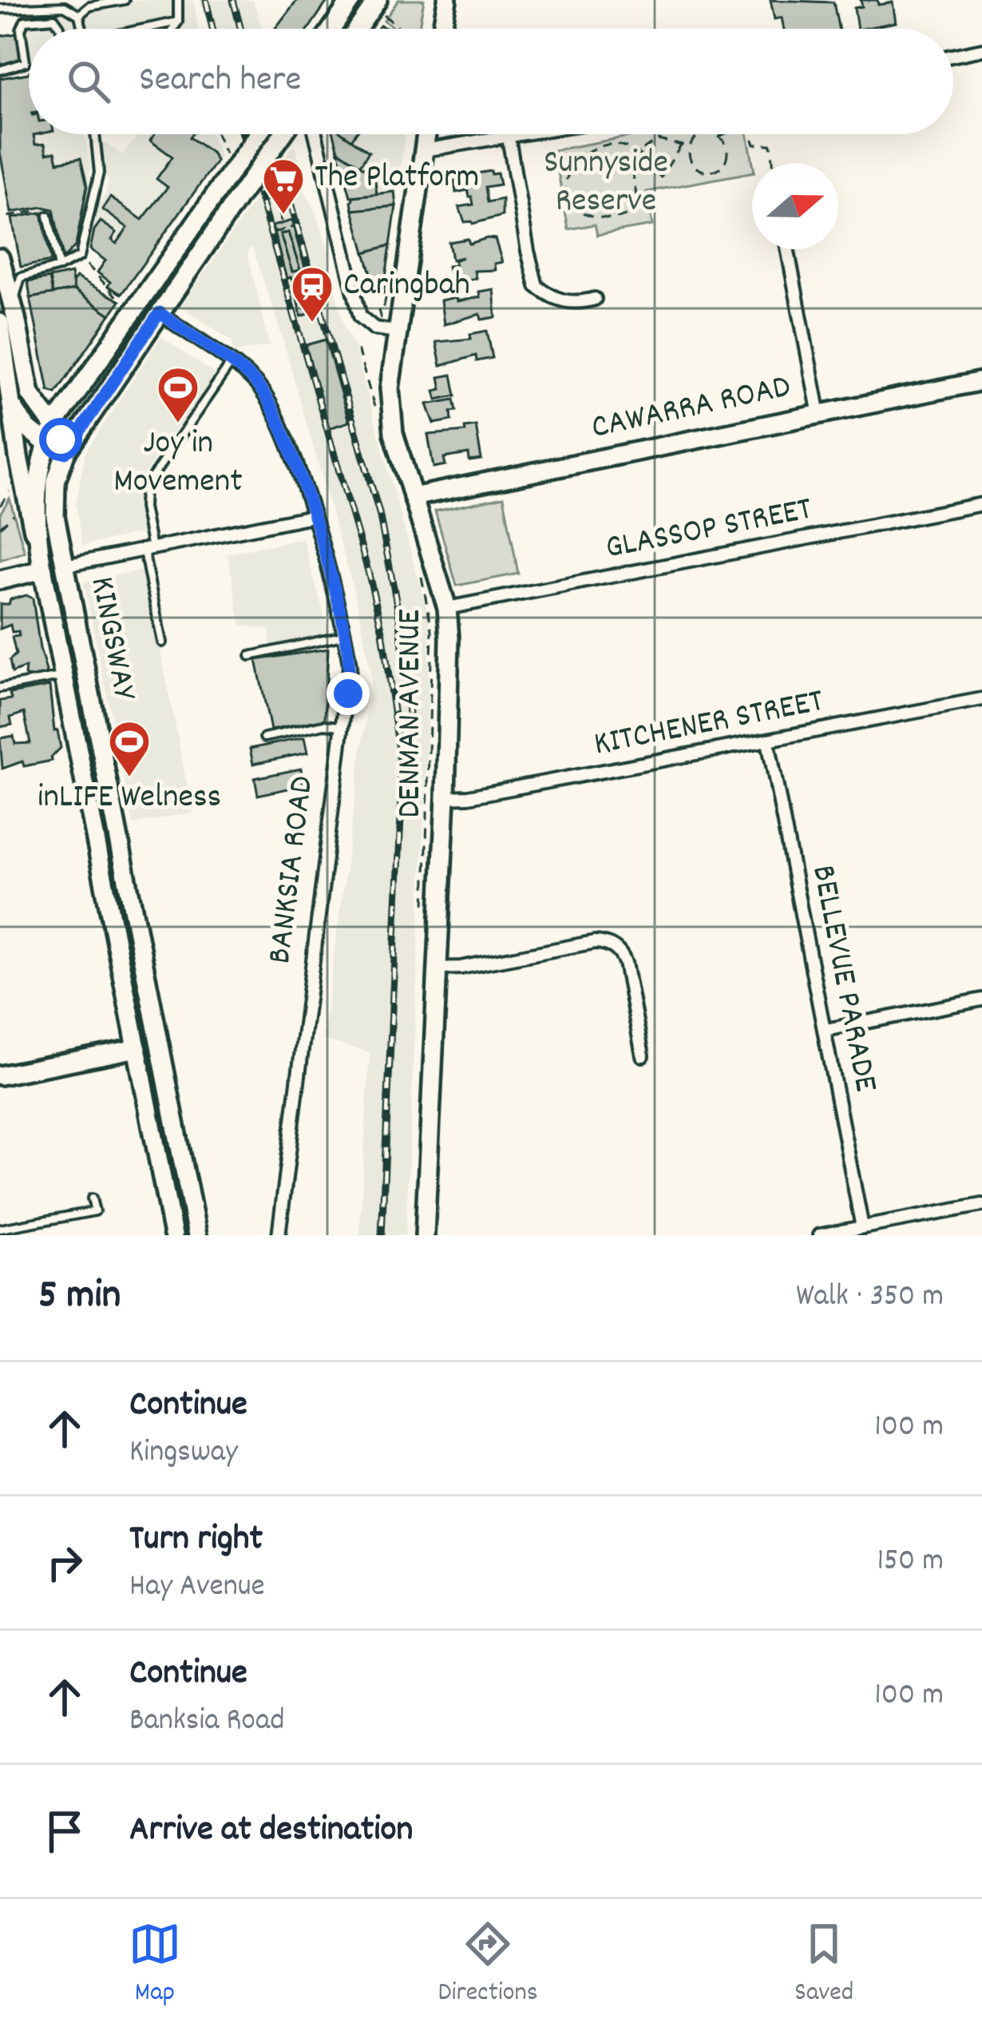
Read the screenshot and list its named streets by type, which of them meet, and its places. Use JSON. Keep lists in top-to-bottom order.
{
  "streets": {
    "main road": ["CAWARRA ROAD", "KINGSWAY", "DENMAN AVENUE"],
    "street": [
      "GLASSOP STREET",
      "KITCHENER STREET",
      "BANKSIA ROAD",
      "BELLEVUE PARADE"
    ]
  },
  "crossings": [
    ["CAWARRA ROAD", "DENMAN AVENUE"],
    ["GLASSOP STREET", "DENMAN AVENUE"],
    ["KINGSWAY", "BANKSIA ROAD"],
    ["DENMAN AVENUE", "KITCHENER STREET"],
    ["KITCHENER STREET", "BELLEVUE PARADE"]
  ],
  "parks": ["Sunnyside Reserve"],
  "places": {
    "supermarket": ["The Platform"],
    "station": ["Caringbah"],
    "sports": ["Joy in Movement", "inLIFE Welness"]
  },
  "north": "right",
  "page": {
    "search": "Search here",
    "heading": ["5 min", "Walk · 350 m"],
    "list": [
      ["Continue", "Kingsway", "100 m"],
      ["Turn right", "Hay Avenue", "150 m"],
      ["Continue", "Banksia Road", "100 m"],
      "Arrive at destination"
    ],
    "nav": ["Map", "Directions", "Saved"]
  }
}
